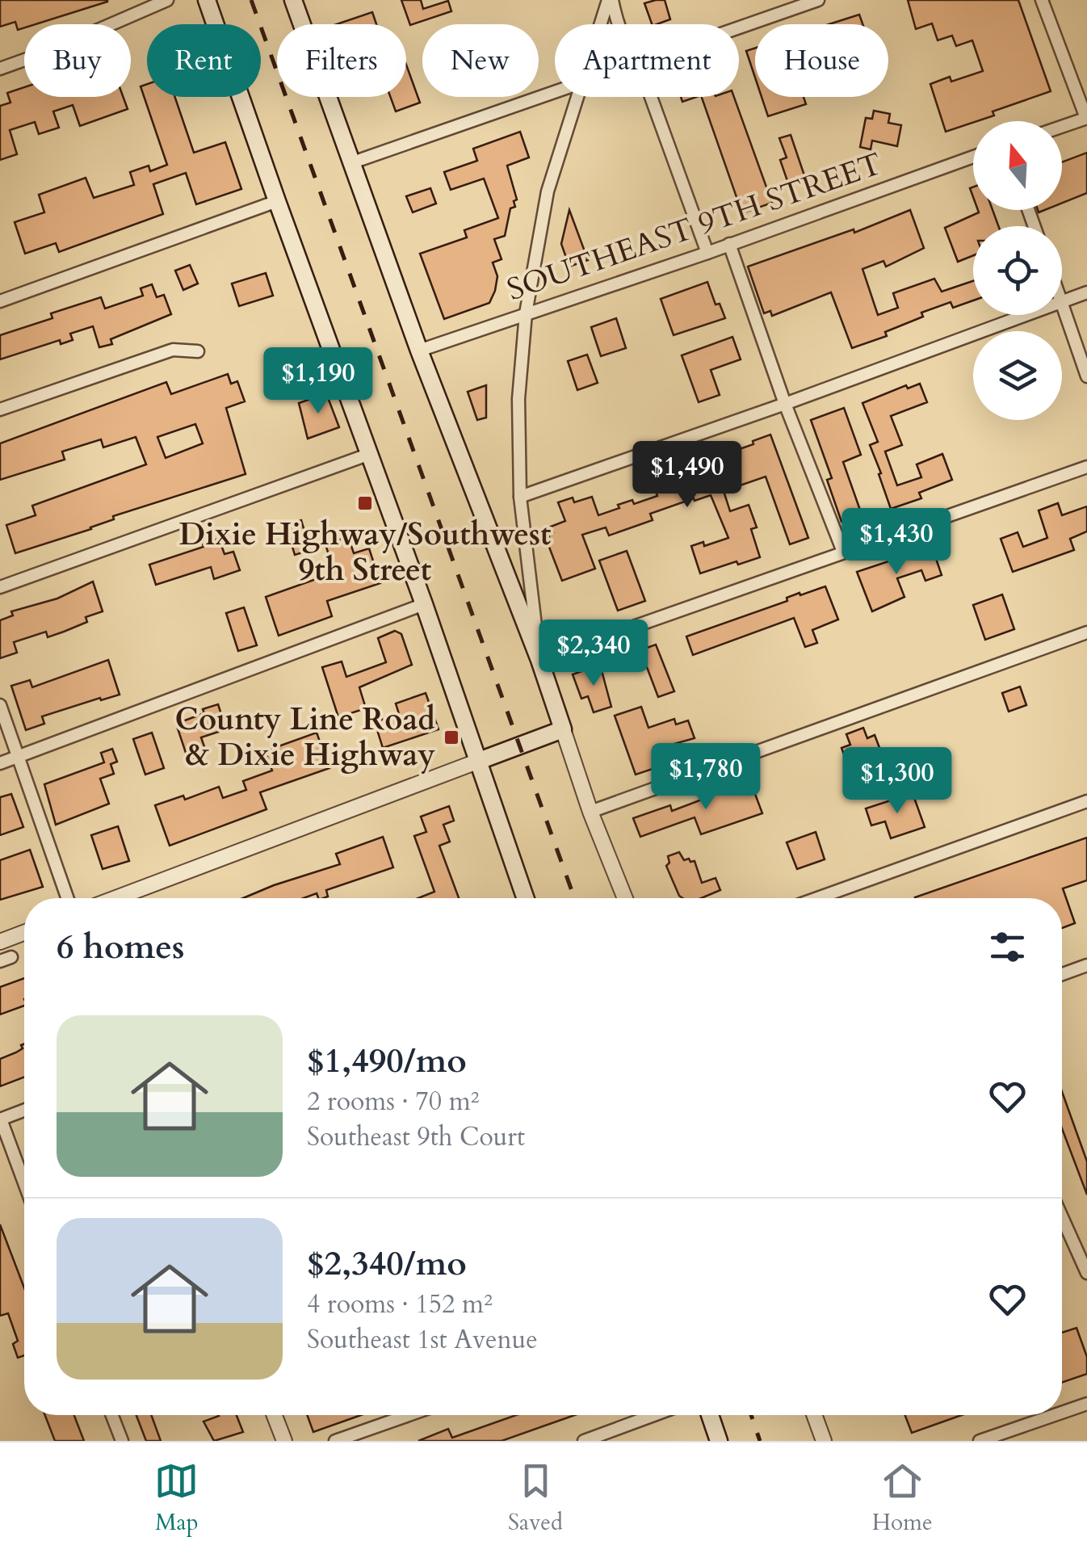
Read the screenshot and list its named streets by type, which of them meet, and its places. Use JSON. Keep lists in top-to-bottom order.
{
  "streets": {
    "street": ["SOUTHEAST 9TH STREET"]
  },
  "places": {
    "transit": ["Dixie Highway/Southwest 9th Street", "County Line Road & Dixie Highway"]
  },
  "north": "top",
  "page": {
    "chip": [
      "Buy",
      "Rent",
      "Filters",
      "New",
      "Apartment",
      "House"
    ],
    "price": [
      "$1,190",
      "$1,490",
      "$1,430",
      "$2,340",
      "$1,780",
      "$1,300"
    ],
    "heading": "6 homes",
    "list": [
      {
        "name": "$1,490/mo",
        "note": "2 rooms · 70 m² · Southeast 9th Court"
      },
      {
        "name": "$2,340/mo",
        "note": "4 rooms · 152 m² · Southeast 1st Avenue"
      }
    ],
    "tabs": ["Map", "Saved", "Home"]
  }
}
